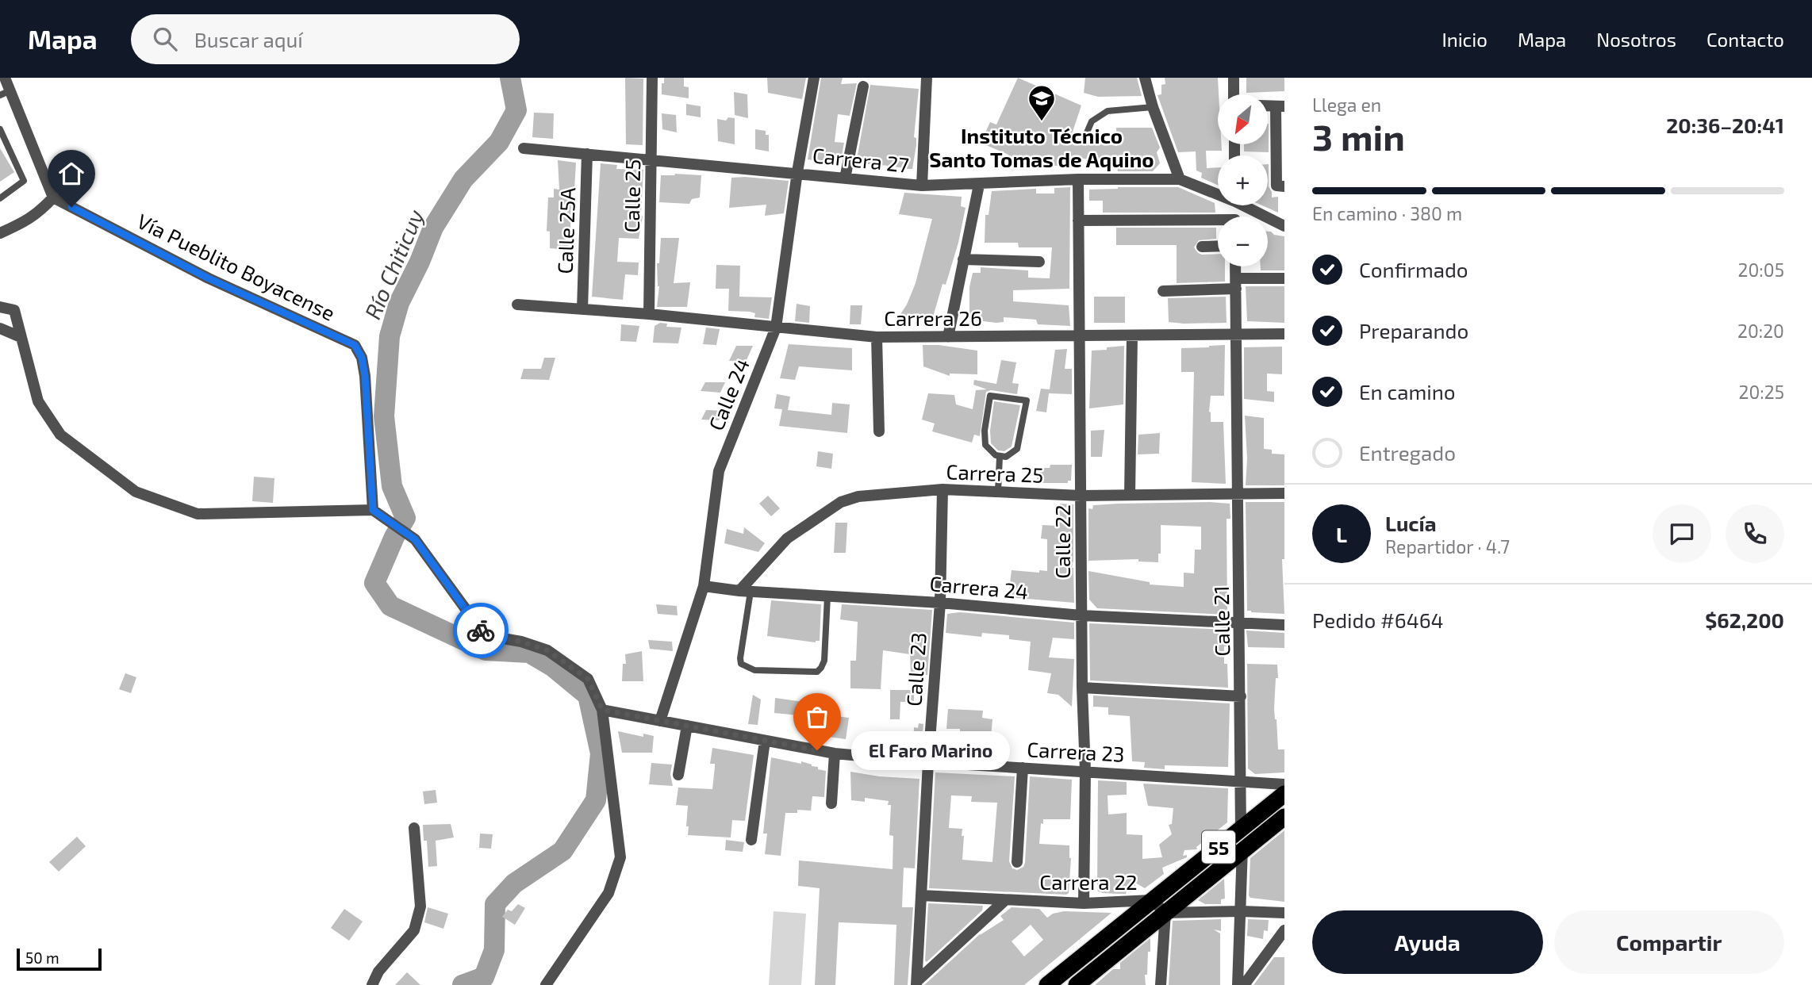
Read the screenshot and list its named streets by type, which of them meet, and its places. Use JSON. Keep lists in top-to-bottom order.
{
  "streets": {
    "highway": ["55"],
    "street": [
      "Carrera 27",
      "Calle 25",
      "Calle 25A",
      "Vía Pueblito Boyacense",
      "Carrera 26",
      "Calle 24",
      "Carrera 25",
      "Calle 22",
      "Carrera 24",
      "Calle 21",
      "Calle 23",
      "Carrera 23",
      "Carrera 22"
    ]
  },
  "crossings": [
    ["Carrera 27", "Calle 25"],
    ["Carrera 27", "Calle 25A"],
    ["Carrera 27", "Calle 24"],
    ["Carrera 27", "Calle 22"],
    ["Calle 25", "Carrera 26"],
    ["Calle 25A", "Carrera 26"],
    ["Carrera 26", "Calle 24"],
    ["Carrera 26", "Calle 22"],
    ["Carrera 26", "Calle 21"],
    ["Calle 24", "Carrera 24"],
    ["Calle 24", "Carrera 23"],
    ["Carrera 25", "Calle 22"],
    ["Carrera 25", "Carrera 24"],
    ["Carrera 25", "Calle 21"],
    ["Carrera 25", "Calle 23"],
    ["Calle 22", "Carrera 24"],
    ["Calle 22", "Carrera 23"],
    ["Calle 22", "Carrera 22"],
    ["Carrera 24", "Calle 21"],
    ["Carrera 24", "Calle 23"],
    ["Calle 21", "Carrera 23"],
    ["Calle 21", "55"],
    ["Calle 23", "Carrera 23"],
    ["Calle 23", "Carrera 22"],
    ["55", "Carrera 22"]
  ],
  "water": ["Río Chiticuy"],
  "places": {
    "school or university": ["Instituto Técnico Santo Tomas de Aquino"],
    "other": ["El Faro Marino"]
  },
  "scale_bar": "50 m",
  "north": "bottom left",
  "page": {
    "header": "Mapa",
    "search": "Buscar aquí",
    "nav": [
      "Inicio",
      "Mapa",
      "Nosotros",
      "Contacto"
    ],
    "heading": ["3 min", "Llega en", "20:36–20:41"],
    "panel": [
      "Lucía",
      "Repartidor · 4.7",
      "Pedido #6464",
      "$62,200"
    ],
    "map_buttons": ["+", "−"],
    "bar": "En camino · 380 m",
    "list": [
      ["Confirmado", "20:05"],
      ["Preparando", "20:20"],
      ["En camino", "20:25"],
      "Entregado"
    ],
    "round": "L",
    "bubble": "El Faro Marino",
    "buttons": ["Ayuda", "Compartir"],
    "scale": "50 m"
  }
}
